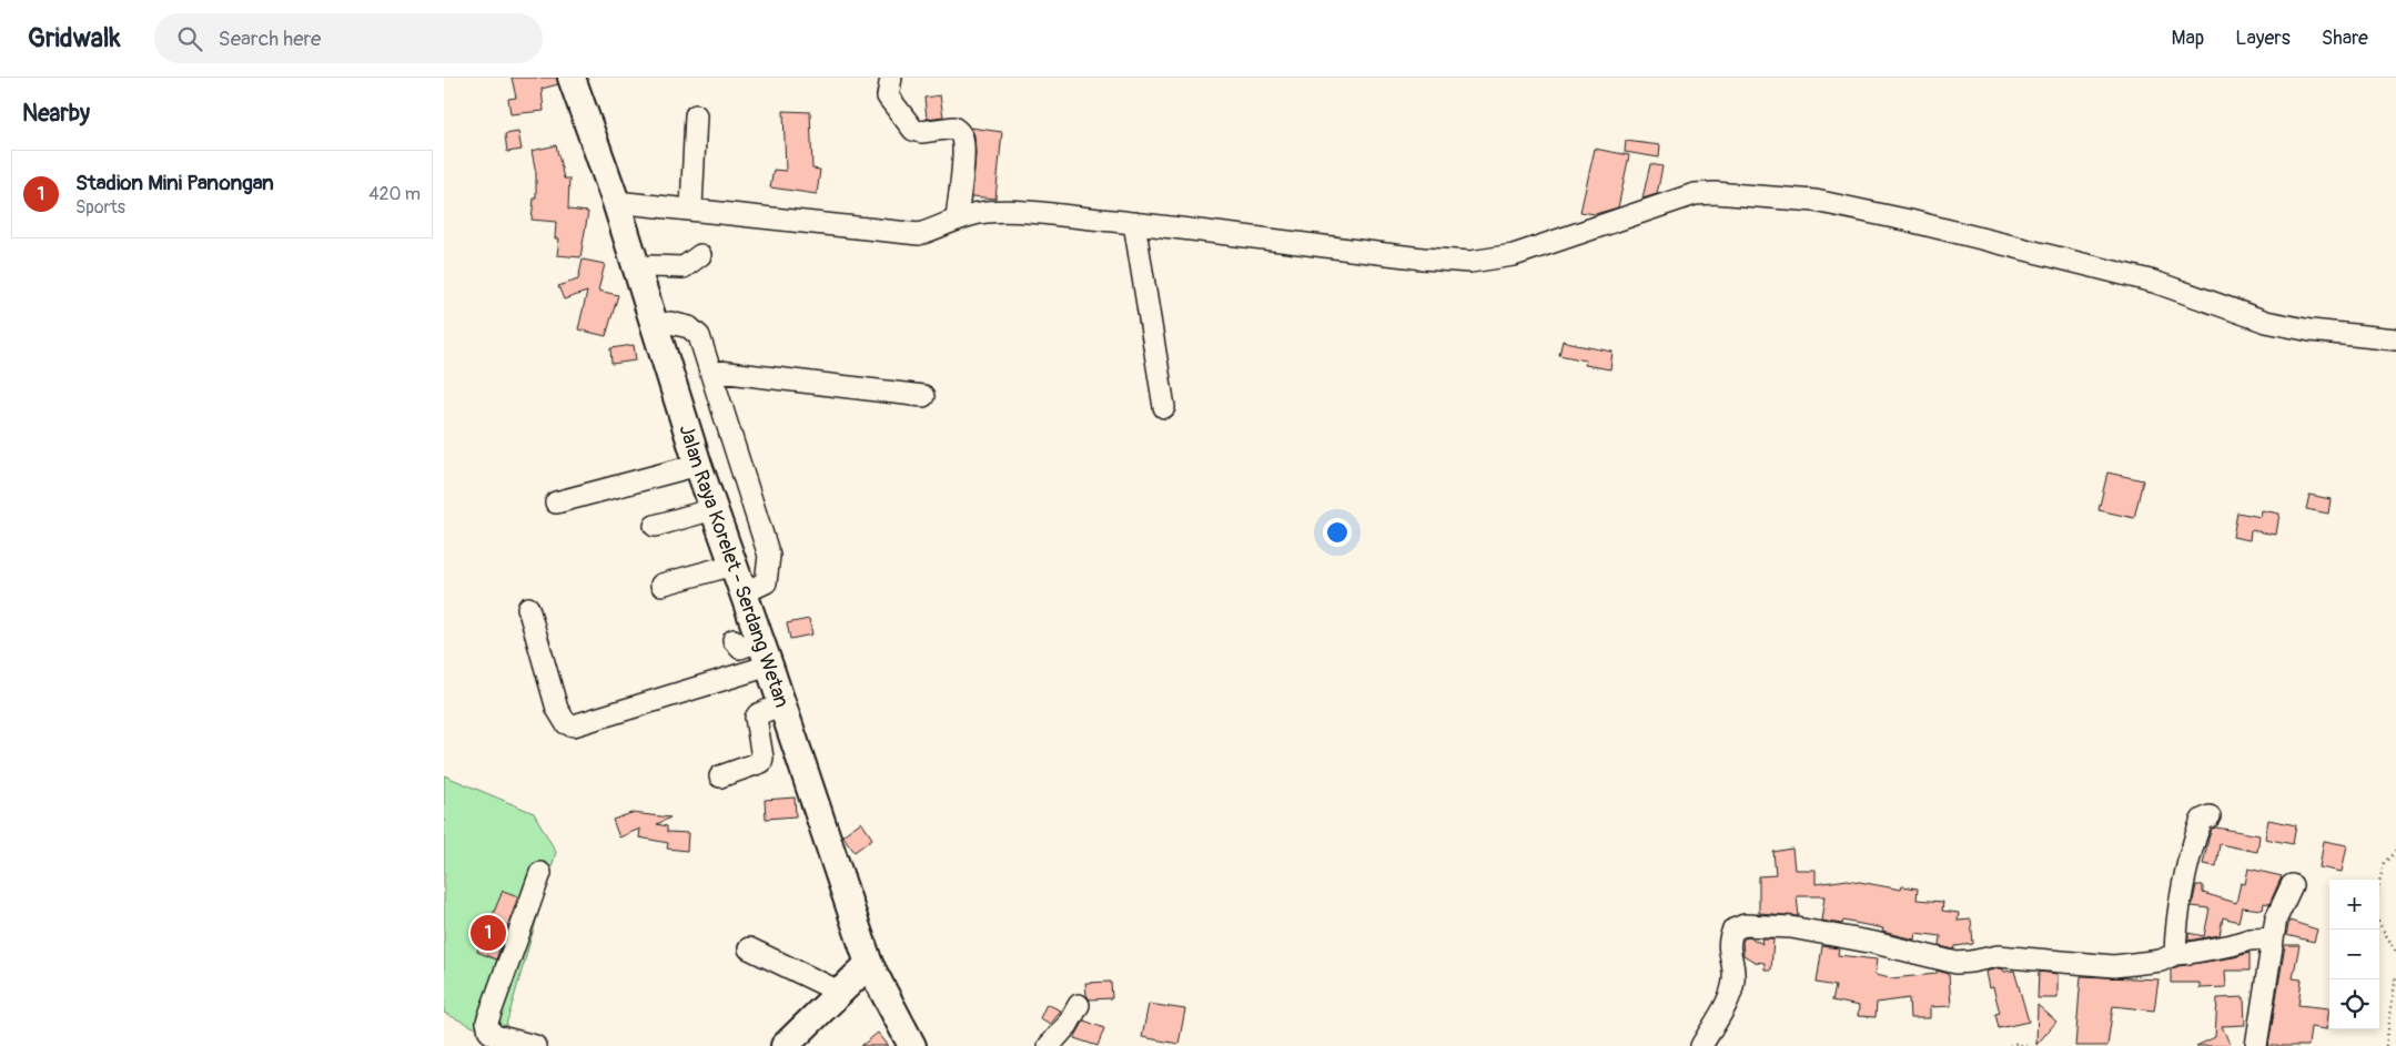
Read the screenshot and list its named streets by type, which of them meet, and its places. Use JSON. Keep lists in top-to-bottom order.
{
  "streets": {
    "main road": ["Jalan Raya Korelet - Serdang Wetan"]
  },
  "page": {
    "header": "Gridwalk",
    "search": "Search here",
    "nav": ["Map", "Layers", "Share"],
    "heading": "Nearby",
    "list": [
      {
        "mark": "1",
        "name": "Stadion Mini Panongan",
        "note": "Sports",
        "value": "420 m"
      }
    ],
    "map_buttons": ["+", "−"],
    "pins": "1"
  }
}
